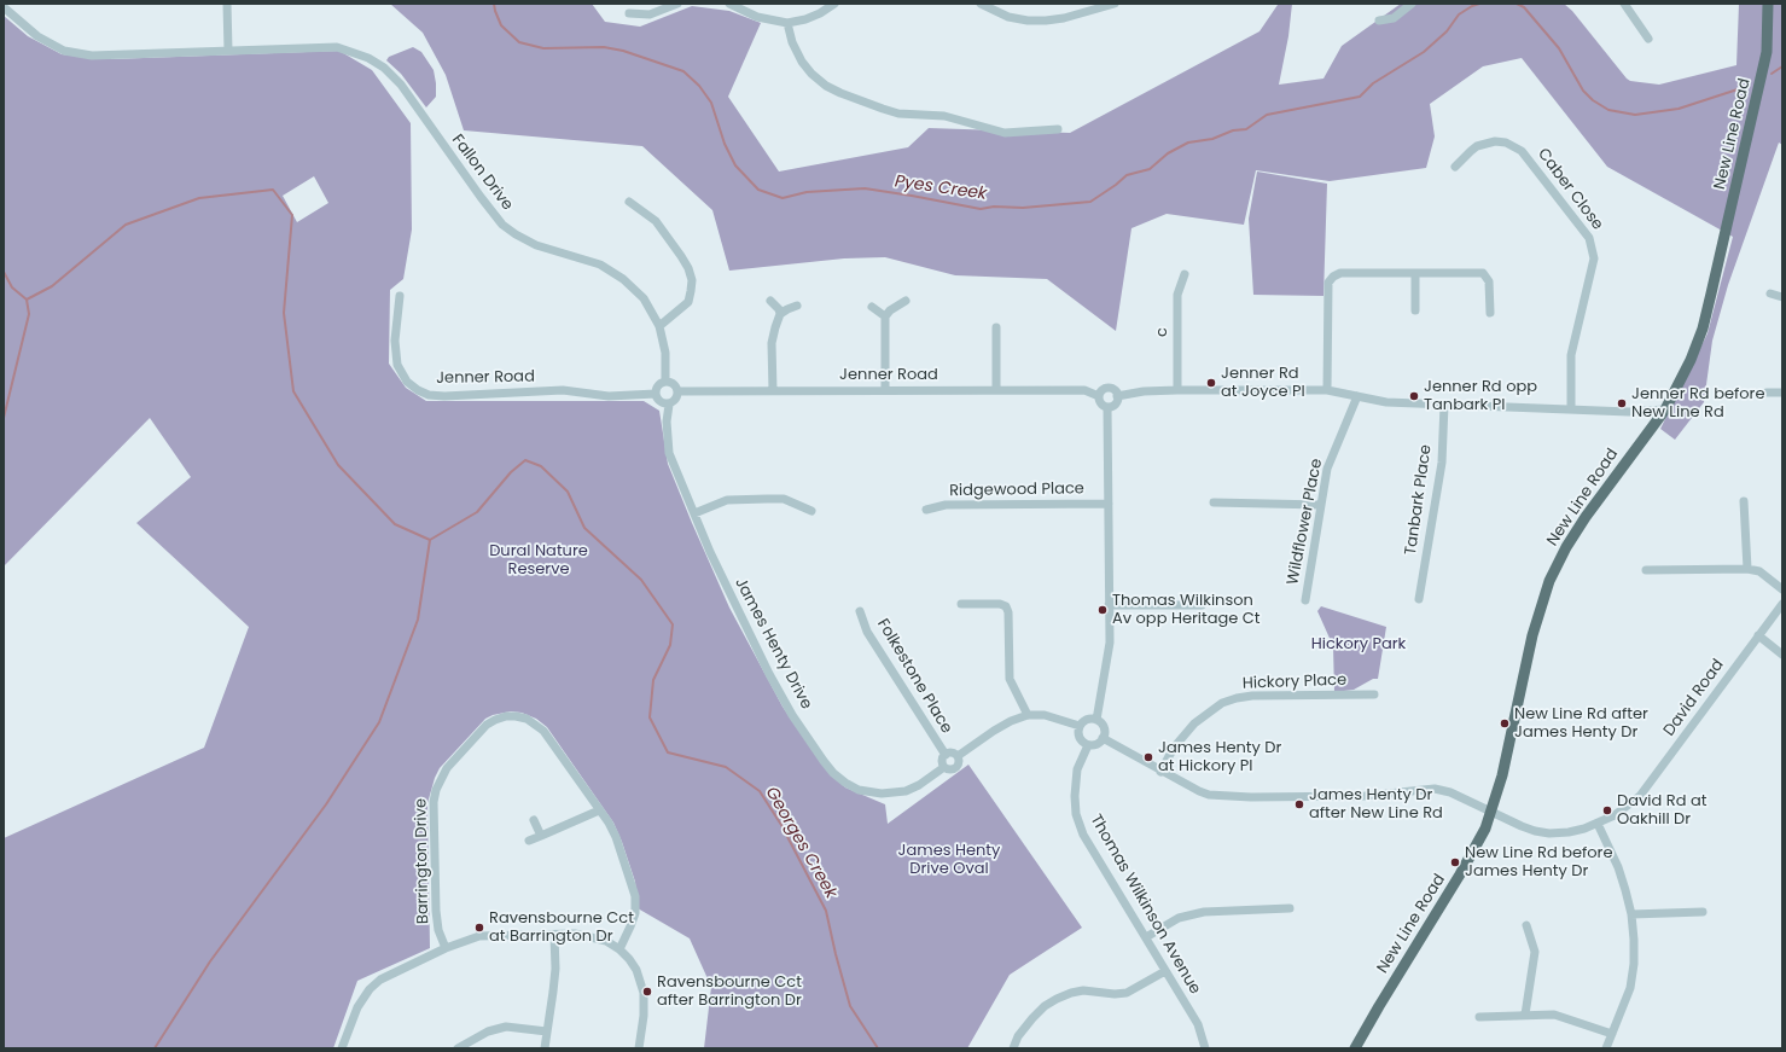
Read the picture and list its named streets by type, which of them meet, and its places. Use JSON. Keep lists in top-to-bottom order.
{
  "streets": {
    "main road": ["New Line Road"],
    "street": [
      "Fallon Drive",
      "Caber Close",
      "c",
      "Jenner Road",
      "Ridgewood Place",
      "Tanbark Place",
      "Wildflower Place",
      "James Henty Drive",
      "Folkestone Place",
      "Hickory Place",
      "David Road",
      "Barrington Drive",
      "Thomas Wilkinson Avenue"
    ]
  },
  "crossings": [
    ["New Line Road", "David Road"],
    ["Fallon Drive", "Jenner Road"],
    ["Fallon Drive", "James Henty Drive"],
    ["Jenner Road", "James Henty Drive"],
    ["James Henty Drive", "Folkestone Place"]
  ],
  "water": ["Pyes Creek", "Georges Creek"],
  "parks": ["Dural Nature Reserve", "Hickory Park", "James Henty Drive Oval"],
  "places": [
    "Jenner Rd at Joyce Pl",
    "Jenner Rd opp Tanbark Pl",
    "Jenner Rd before New Line Rd",
    "Thomas Wilkinson Av opp Heritage Ct",
    "New Line Rd after James Henty Dr",
    "James Henty Dr at Hickory Pl",
    "James Henty Dr after New Line Rd",
    "David Rd at Oakhill Dr",
    "New Line Rd before James Henty Dr",
    "Ravensbourne Cct at Barrington Dr",
    "Ravensbourne Cct after Barrington Dr"
  ]
}
